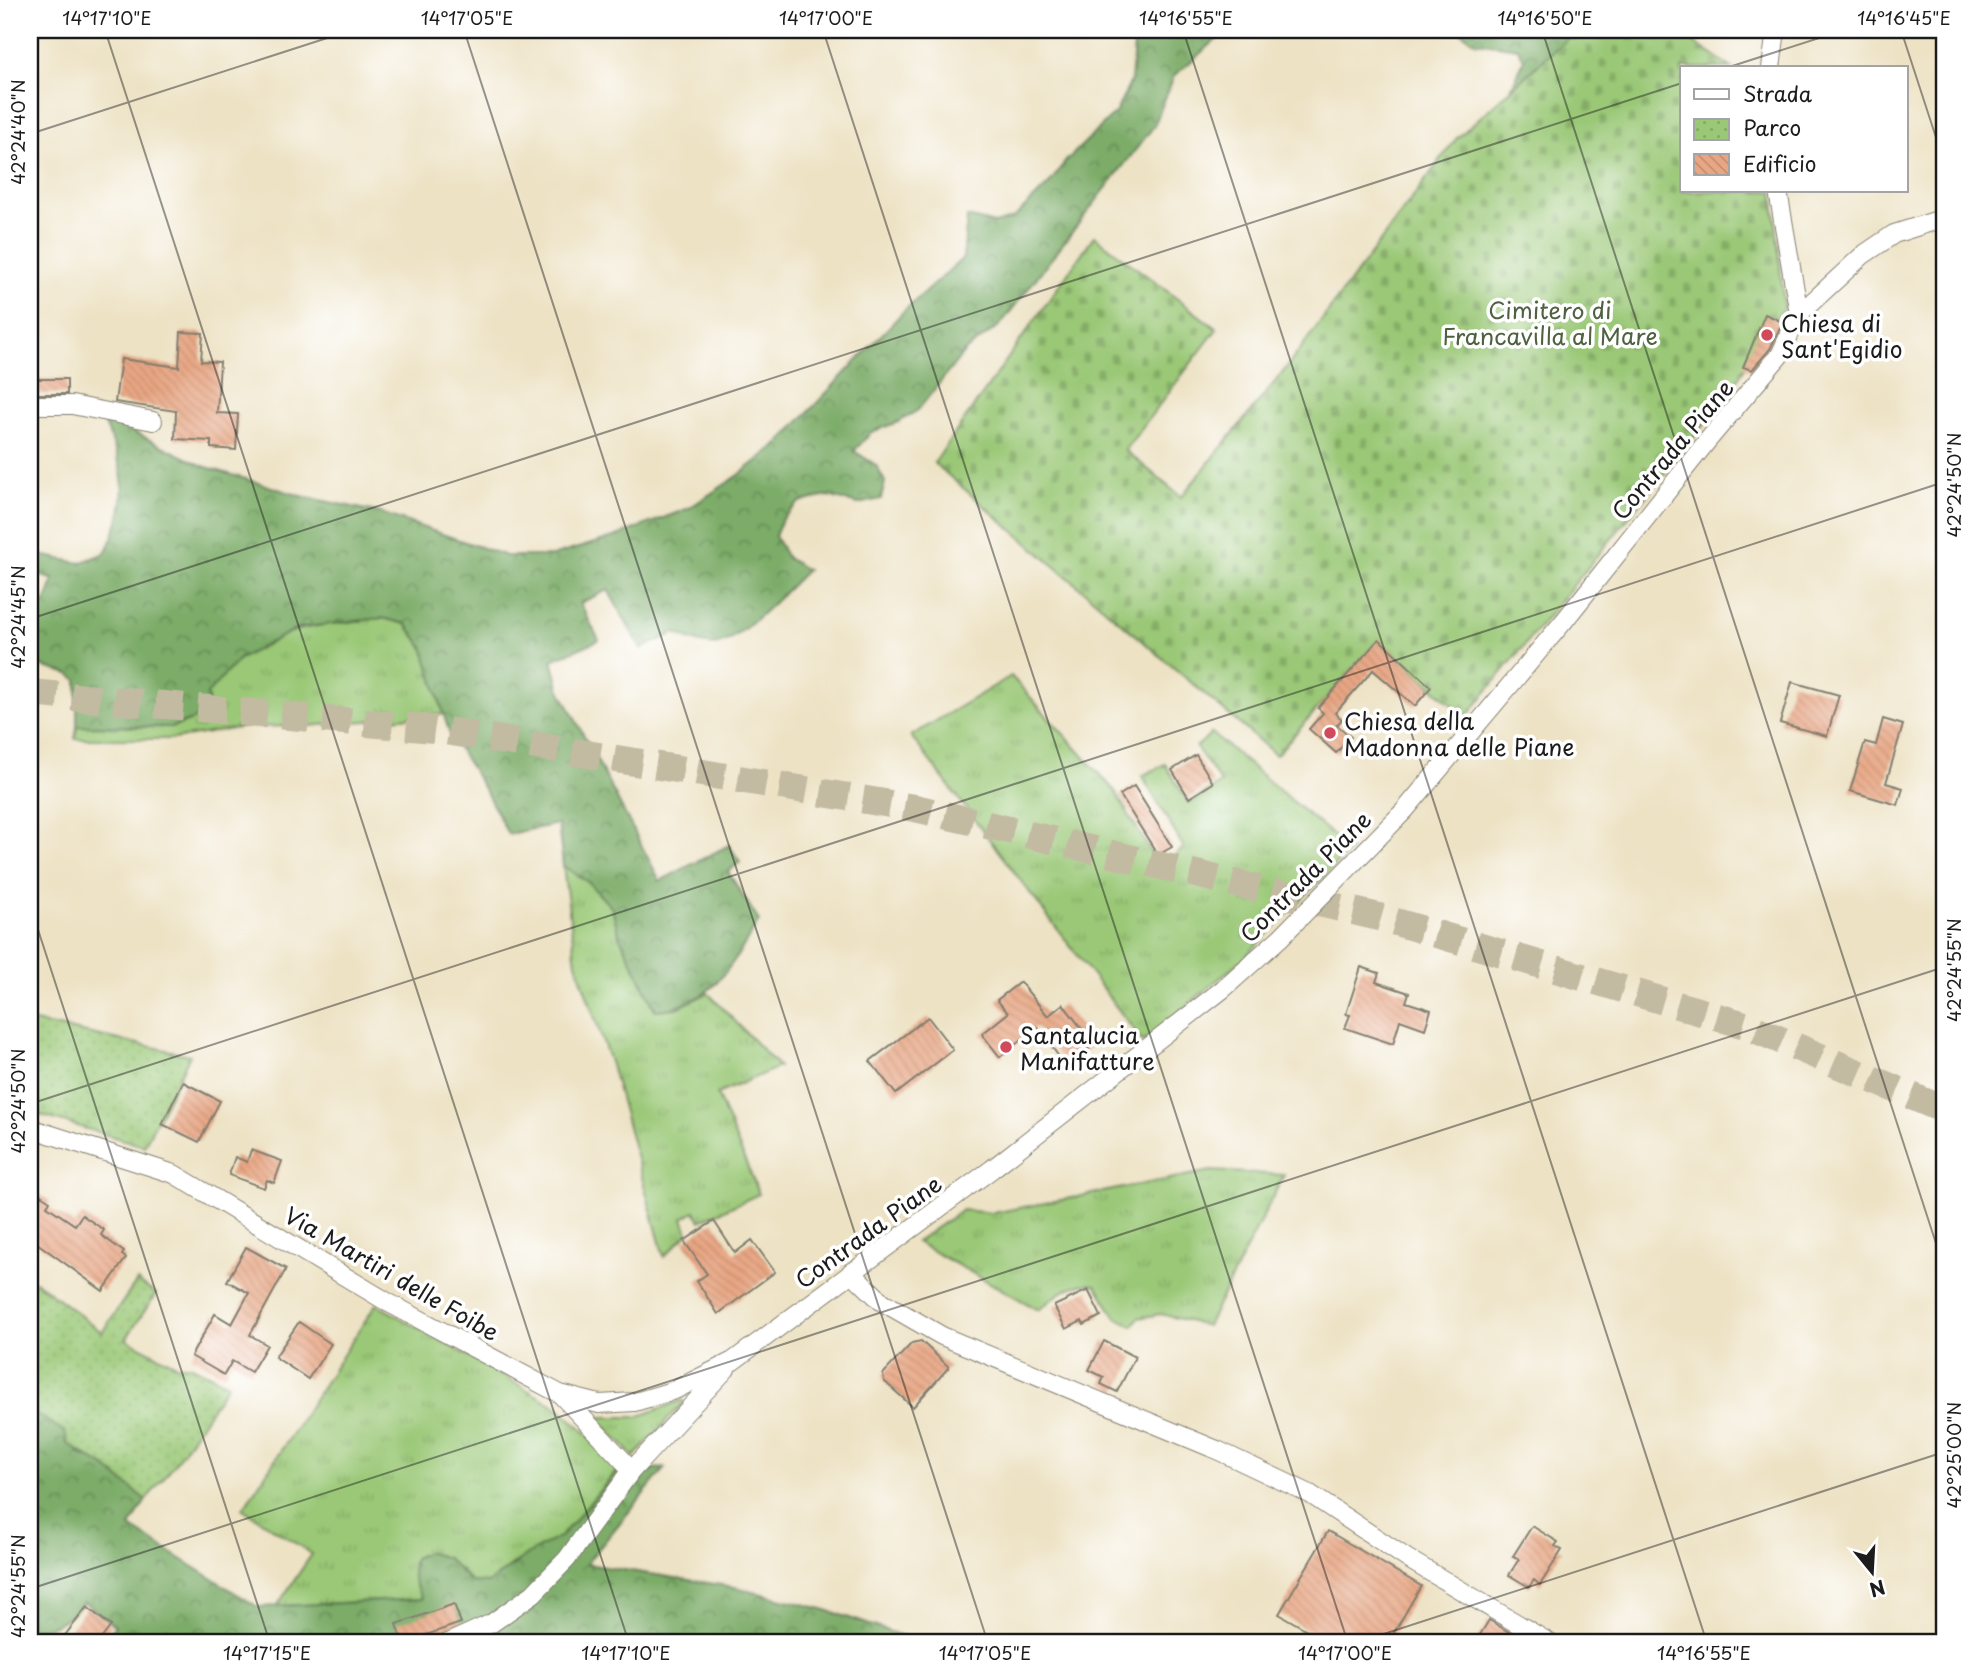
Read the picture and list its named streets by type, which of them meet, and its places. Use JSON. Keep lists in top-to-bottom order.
{
  "streets": {
    "street": ["Contrada Piane", "Via Martiri delle Foibe"]
  },
  "crossings": [
    ["Contrada Piane", "Via Martiri delle Foibe"]
  ],
  "parks": ["Cimitero di Francavilla al Mare"],
  "places": ["Chiesa di Sant'Egidio", "Chiesa della Madonna delle Piane", "Santalucia Manifatture"],
  "legend": ["Strada", "Parco", "Edificio"],
  "north": "bottom",
  "coordinates": [
    "14°17'10\"E",
    "14°17'05\"E",
    "14°17'00\"E",
    "14°16'55\"E",
    "14°16'50\"E",
    "14°16'45\"E",
    "42°24'40\"N",
    "42°24'50\"N",
    "42°24'45\"N",
    "42°24'55\"N",
    "42°25'00\"N",
    "14°17'15\"E"
  ]
}
